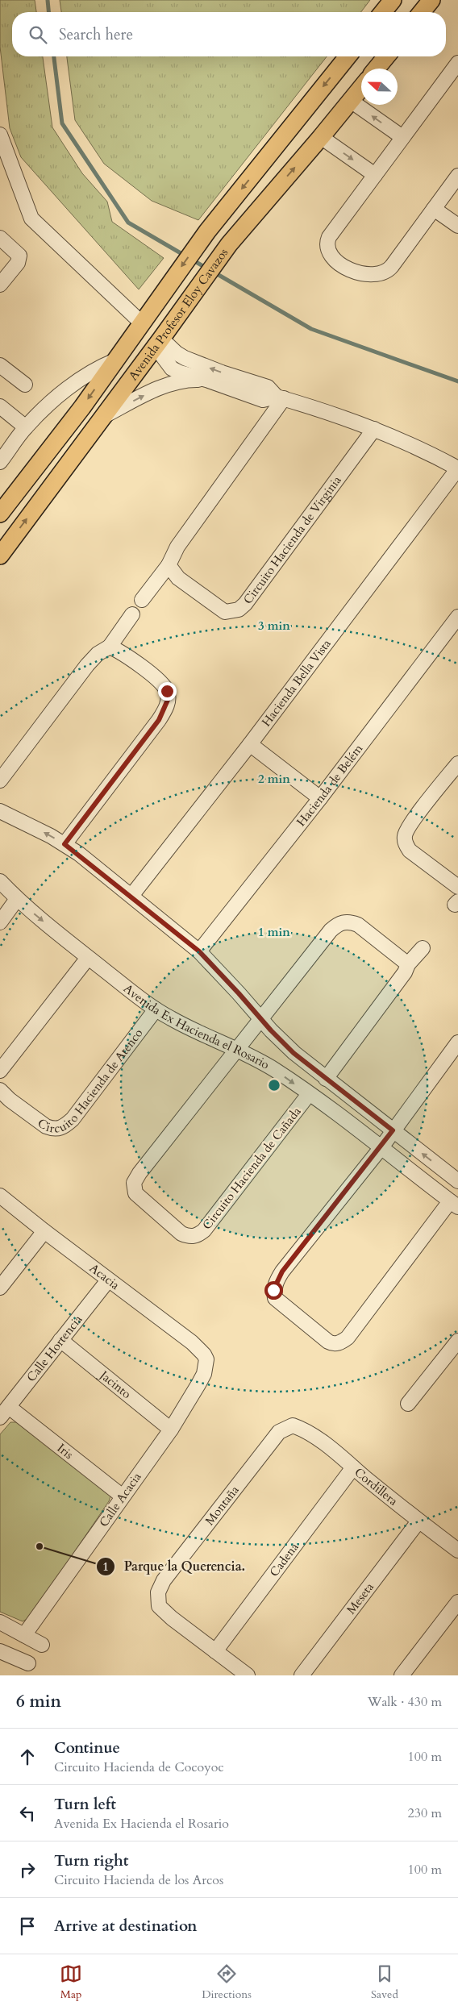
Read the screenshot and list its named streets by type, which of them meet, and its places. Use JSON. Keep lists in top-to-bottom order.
{
  "streets": {
    "main road": ["Avenida Profesor Eloy Cavazos"],
    "street": [
      "Circuito Hacienda de Virginia",
      "Hacienda Bella Vista",
      "Hacienda de Belém",
      "Avenida Ex Hacienda el Rosario",
      "Circuito Hacienda de Atenco",
      "Circuito Hacienda de Cañada",
      "Acacia",
      "Calle Hortencia",
      "Jacinto",
      "Iris",
      "Cordillera",
      "Calle Acacia",
      "Montaña",
      "Cadena",
      "Meseta"
    ]
  },
  "crossings": [
    ["Avenida Ex Hacienda el Rosario", "Circuito Hacienda de Atenco"],
    ["Avenida Ex Hacienda el Rosario", "Circuito Hacienda de Cañada"],
    ["Acacia", "Calle Hortencia"],
    ["Acacia", "Calle Acacia"],
    ["Calle Hortencia", "Jacinto"],
    ["Calle Hortencia", "Iris"],
    ["Jacinto", "Calle Acacia"],
    ["Iris", "Calle Acacia"],
    ["Cordillera", "Montaña"],
    ["Cordillera", "Cadena"],
    ["Cordillera", "Meseta"],
    ["Montaña", "Cadena"]
  ],
  "places": ["Parque la Querencia."],
  "north": "left",
  "page": {
    "search": "Search here",
    "heading": ["6 min", "Walk · 430 m"],
    "list": [
      ["Continue", "Circuito Hacienda de Cocoyoc", "100 m"],
      ["Turn left", "Avenida Ex Hacienda el Rosario", "230 m"],
      ["Turn right", "Circuito Hacienda de los Arcos", "100 m"],
      "Arrive at destination"
    ],
    "nav": ["Map", "Directions", "Saved"]
  },
  "rings": ["3 min", "2 min", "1 min"]
}
